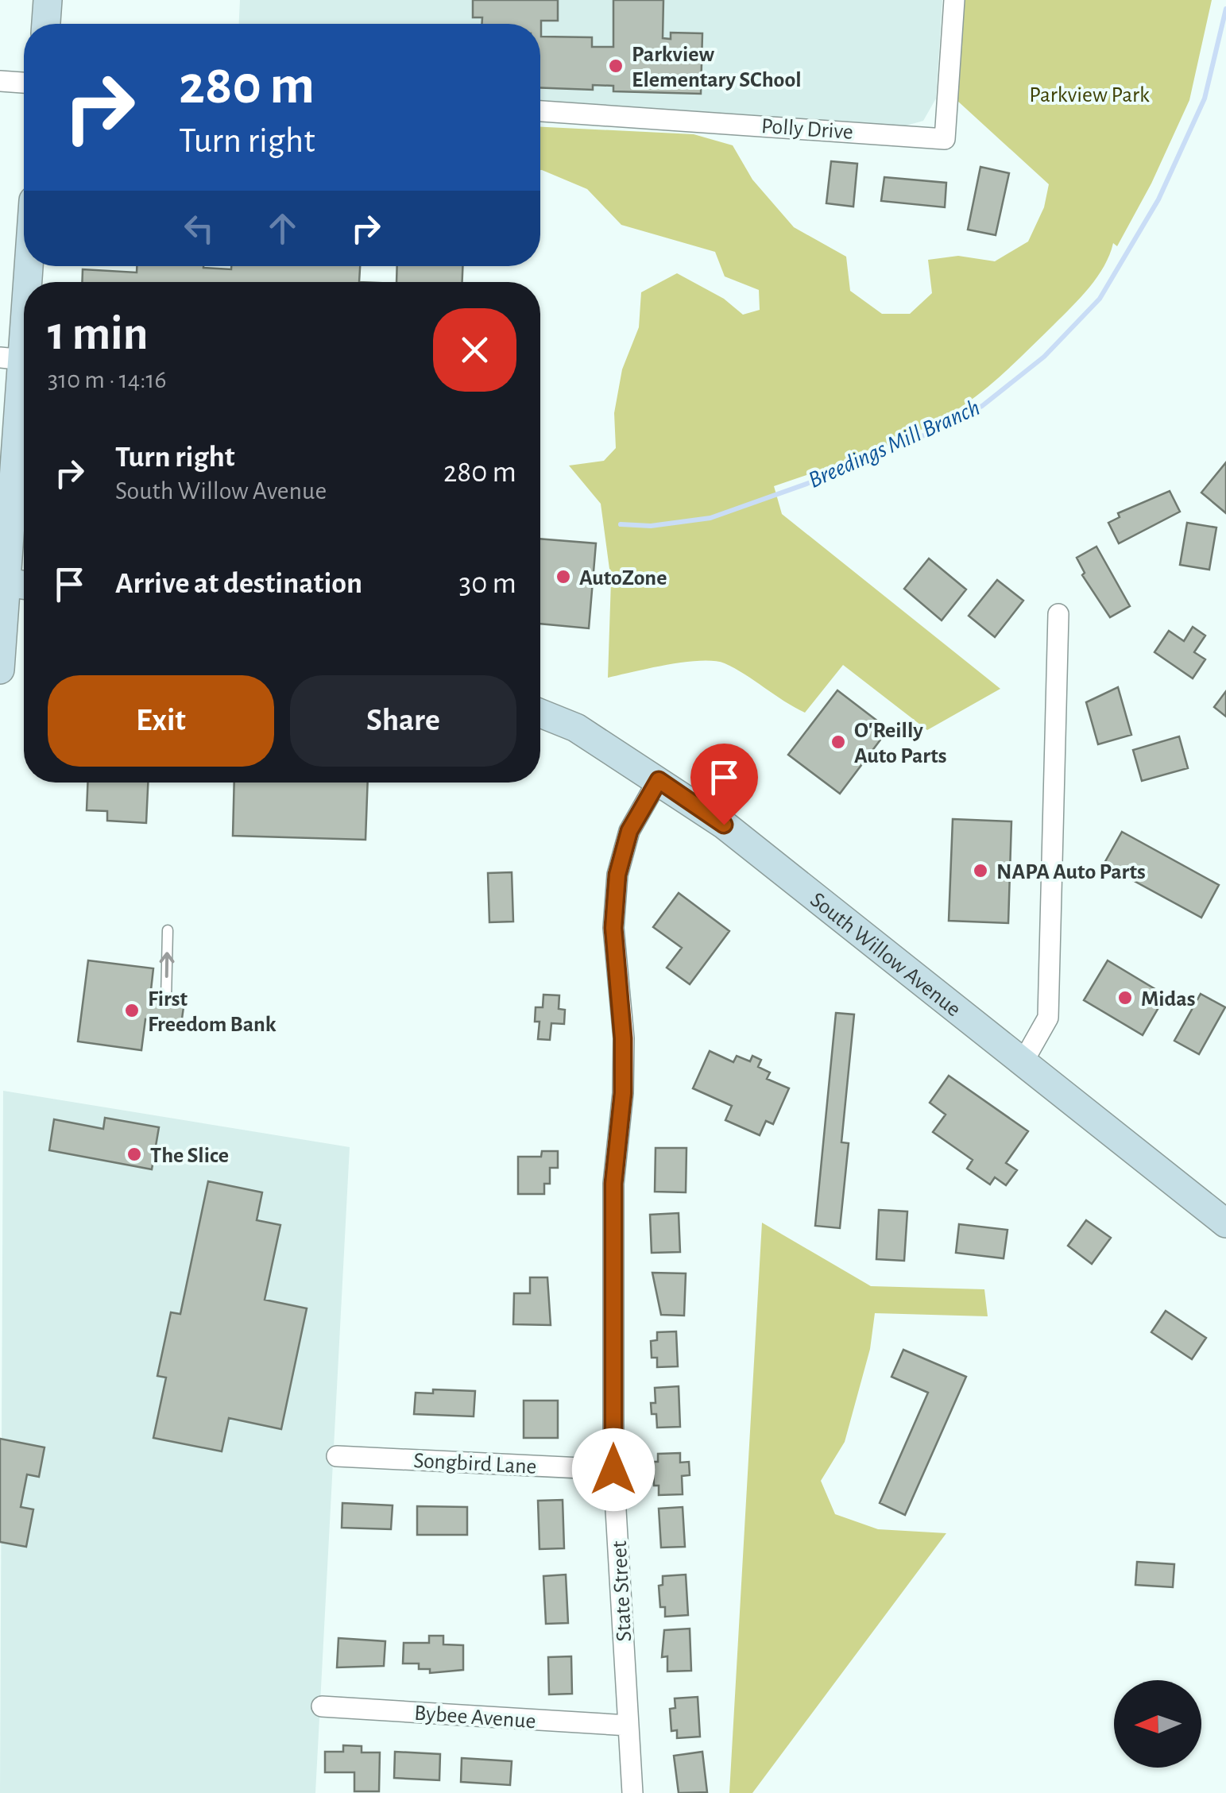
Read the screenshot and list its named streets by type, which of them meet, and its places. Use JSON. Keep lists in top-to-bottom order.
{
  "streets": {
    "main road": ["South Willow Avenue"],
    "street": [
      "Polly Drive",
      "Songbird Lane",
      "State Street",
      "Bybee Avenue"
    ]
  },
  "crossings": [
    ["South Willow Avenue", "State Street"],
    ["Songbird Lane", "State Street"],
    ["State Street", "Bybee Avenue"]
  ],
  "water": ["Breedings Mill Branch"],
  "parks": ["Parkview Park"],
  "places": [
    "Parkview Elementary SChool",
    "AutoZone",
    "O'Reilly Auto Parts",
    "NAPA Auto Parts",
    "Midas",
    "First Freedom Bank",
    "The Slice"
  ],
  "north": "left",
  "page": {
    "turn": ["280 m", "Turn right"],
    "heading": ["1 min", "310 m · 14:16"],
    "list": [
      {
        "name": "Turn right",
        "note": "South Willow Avenue",
        "value": "280 m"
      },
      {
        "name": "Arrive at destination",
        "value": "30 m"
      }
    ],
    "buttons": ["Exit", "Share"]
  }
}
